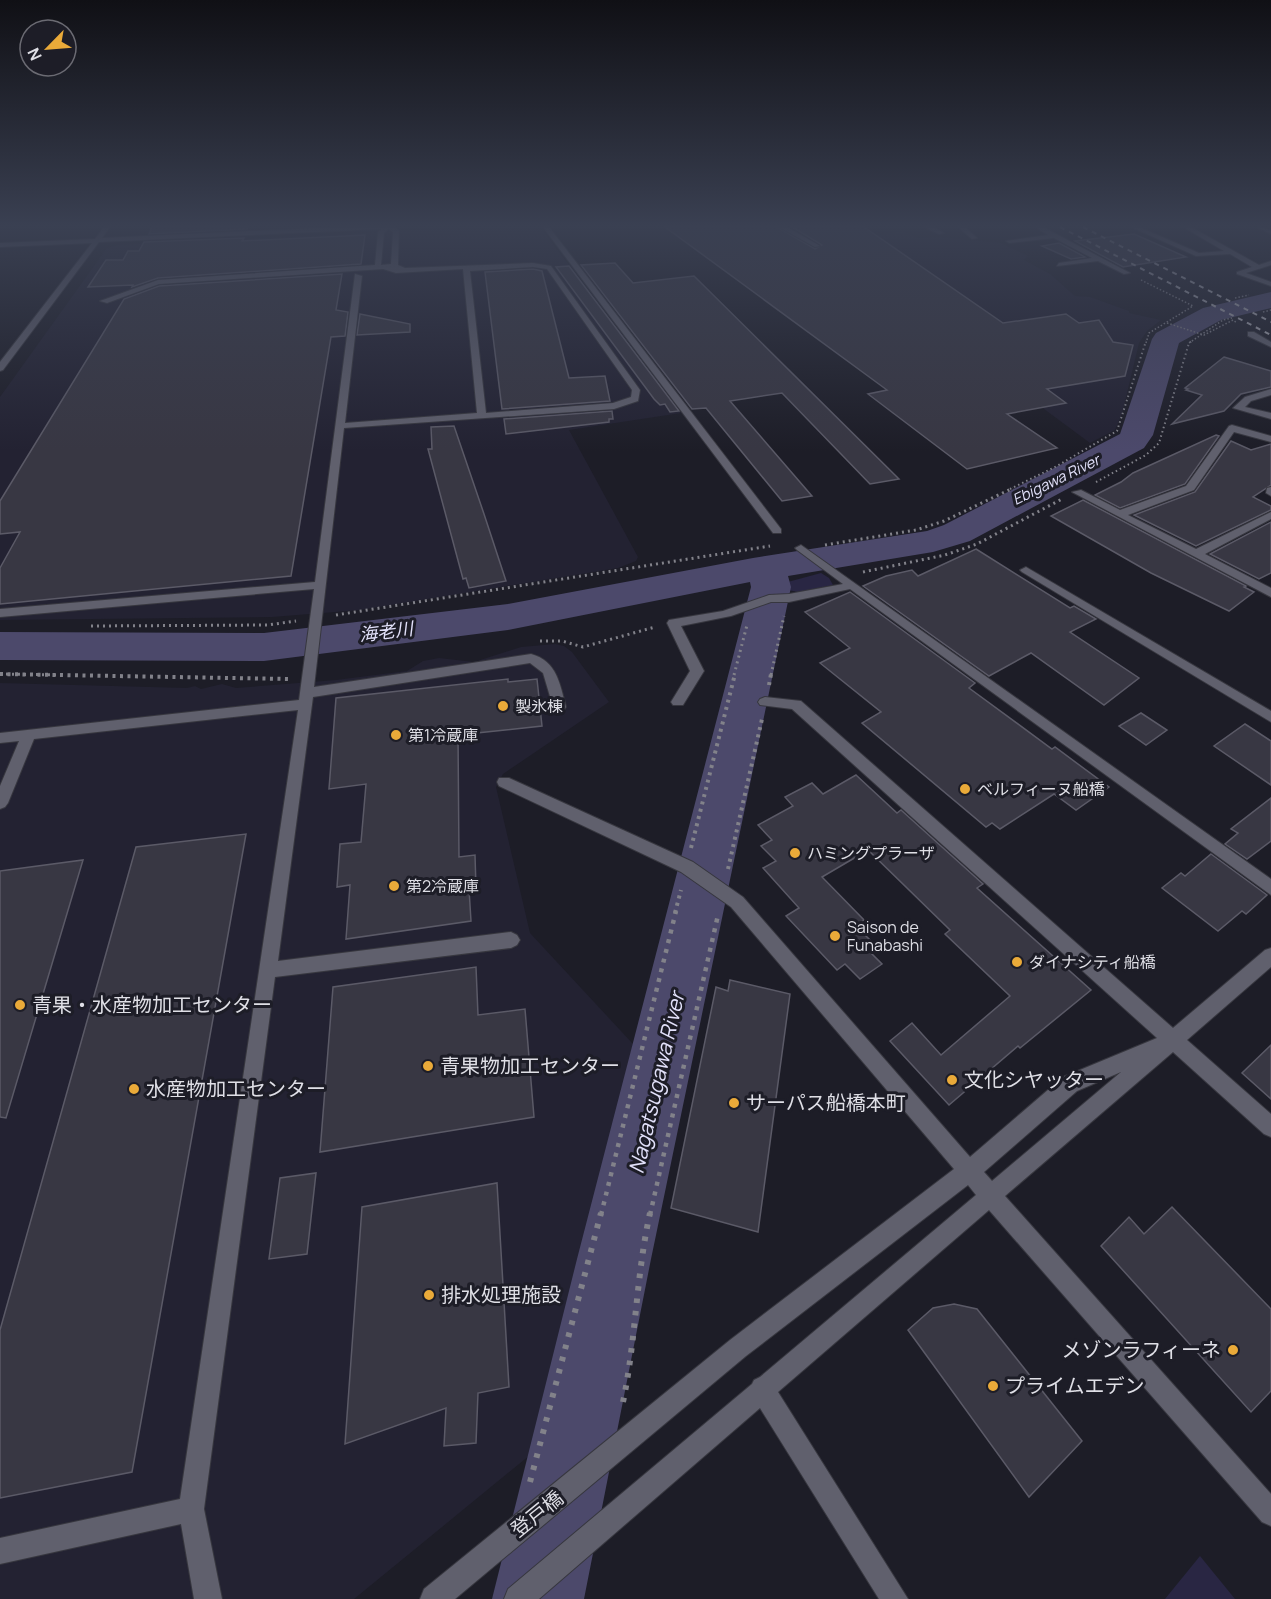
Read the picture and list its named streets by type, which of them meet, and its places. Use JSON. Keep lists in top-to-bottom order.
{
  "streets": {
    "street": ["登戸橋"]
  },
  "water": ["Ebigawa River", "海老川", "Nagatsugawa River"],
  "places": [
    "製氷棟",
    "第1冷蔵庫",
    "ベルフィーヌ船橋",
    "ハミングプラーザ",
    "第2冷蔵庫",
    "Saison de Funabashi",
    "ダイナシティ船橋",
    "青果・水産物加工センター",
    "青果物加工センター",
    "文化シヤッター",
    "水産物加工センター",
    "サーパス船橋本町",
    "排水処理施設",
    "メゾンラフィーネ",
    "プライムエデン"
  ],
  "north": "bottom left"
}
